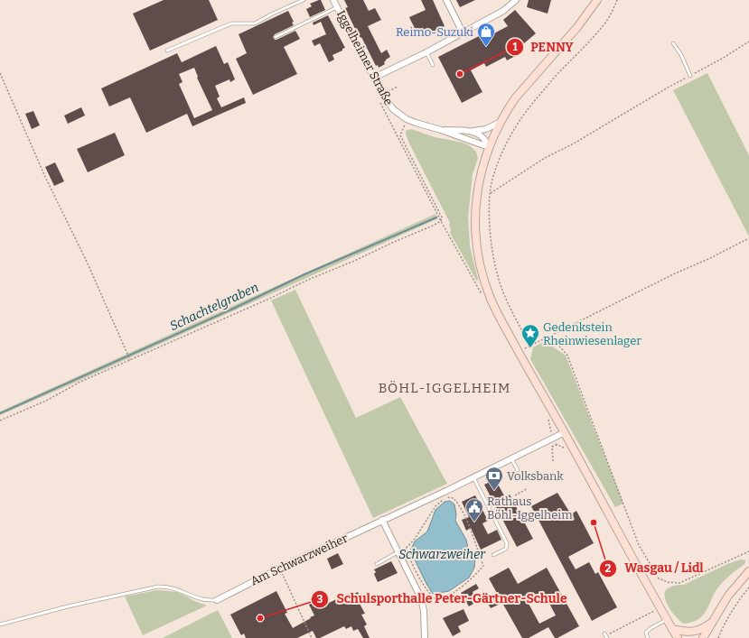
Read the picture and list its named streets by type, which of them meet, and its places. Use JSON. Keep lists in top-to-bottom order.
{
  "streets": {
    "street": ["Iggelheimer Straße", "Am Schwarzweiher"]
  },
  "districts": ["BÖHL-IGGELHEIM"],
  "water": ["Schachtelgraben", "Schwarzweiher"],
  "places": {
    "shop": ["Reimo-Suzuki"],
    "other": ["PENNY", "Wasgau / Lidl", "Schulsporthalle Peter-Gärtner-Schule"],
    "place": ["Gedenkstein Rheinwiesenlager"],
    "bank": ["Volksbank"],
    "public building": ["Rathaus Böhl-Iggelheim"]
  }
}
